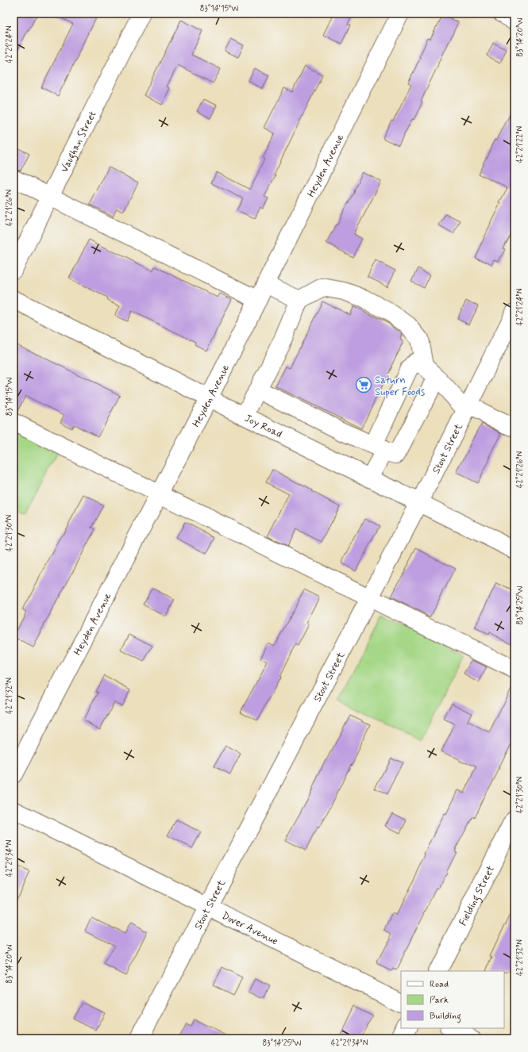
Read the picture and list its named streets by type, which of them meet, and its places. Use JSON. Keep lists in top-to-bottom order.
{
  "streets": {
    "street": [
      "Vaughan Street",
      "Heyden Avenue",
      "Joy Road",
      "Stout Street",
      "Fielding Street",
      "Dover Avenue"
    ]
  },
  "crossings": [
    ["Heyden Avenue", "Joy Road"],
    ["Joy Road", "Stout Street"],
    ["Stout Street", "Dover Avenue"]
  ],
  "places": {
    "supermarket": ["Saturn Super Foods"]
  },
  "legend": ["Road", "Park", "Building"],
  "coordinates": [
    "83°14'15\"W",
    "83°14'20\"W",
    "42°21'24\"N",
    "42°21'22\"N",
    "42°21'26\"N",
    "42°21'30\"N",
    "83°14'25\"W",
    "42°21'32\"N",
    "42°21'34\"N"
  ]
}
